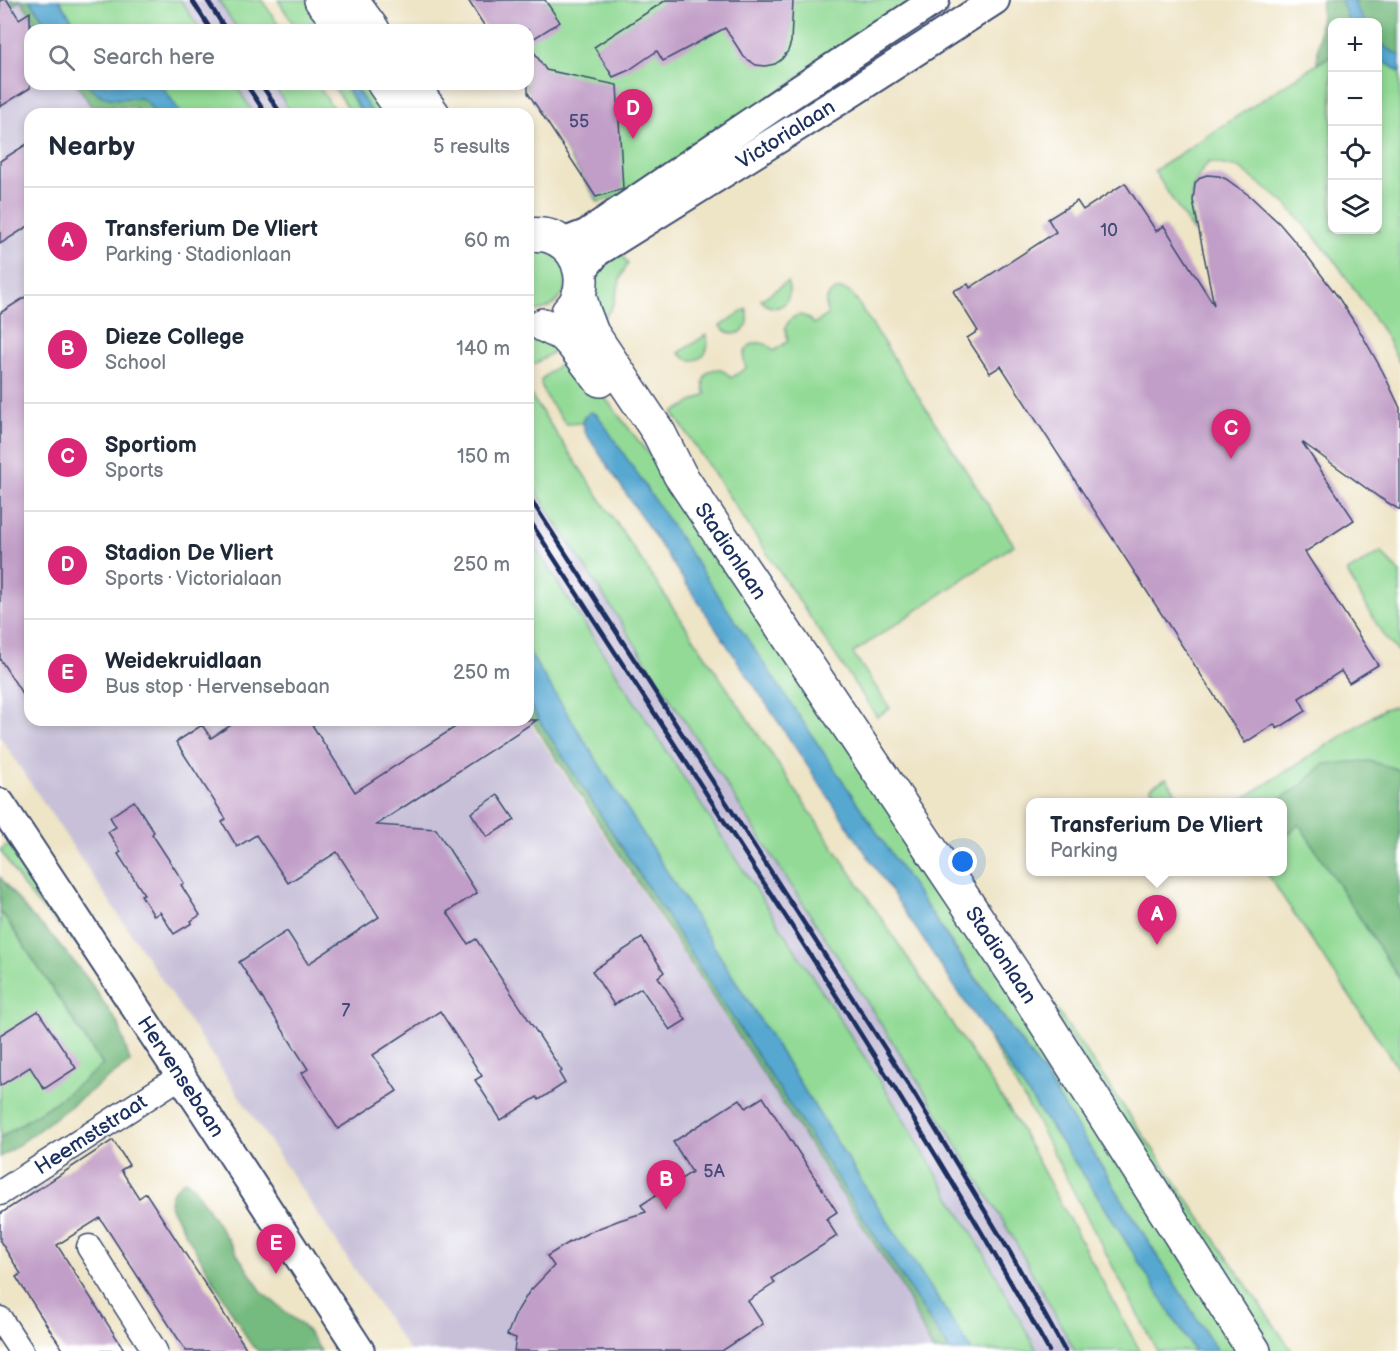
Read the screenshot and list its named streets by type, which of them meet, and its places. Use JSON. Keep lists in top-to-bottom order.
{
  "streets": {
    "main road": ["Stadionlaan"],
    "street": ["Victorialaan", "Hervensebaan", "Heemststraat"]
  },
  "crossings": [
    ["Victorialaan", "Stadionlaan"],
    ["Hervensebaan", "Heemststraat"]
  ],
  "house_numbers": [
    "55",
    "10",
    "7",
    "5A"
  ],
  "page": {
    "map_buttons": ["+", "−"],
    "search": "Search here",
    "pins": [
      "D",
      "C",
      "A",
      "B",
      "E"
    ],
    "heading": ["Nearby", "5 results"],
    "list": [
      {
        "mark": "A",
        "name": "Transferium De Vliert",
        "note": "Parking · Stadionlaan",
        "value": "60 m"
      },
      {
        "mark": "B",
        "name": "Dieze College",
        "note": "School",
        "value": "140 m"
      },
      {
        "mark": "C",
        "name": "Sportiom",
        "note": "Sports",
        "value": "150 m"
      },
      {
        "mark": "D",
        "name": "Stadion De Vliert",
        "note": "Sports · Victorialaan",
        "value": "250 m"
      },
      {
        "mark": "E",
        "name": "Weidekruidlaan",
        "note": "Bus stop · Hervensebaan",
        "value": "250 m"
      }
    ],
    "popup": ["Transferium De Vliert", "Parking"]
  }
}
